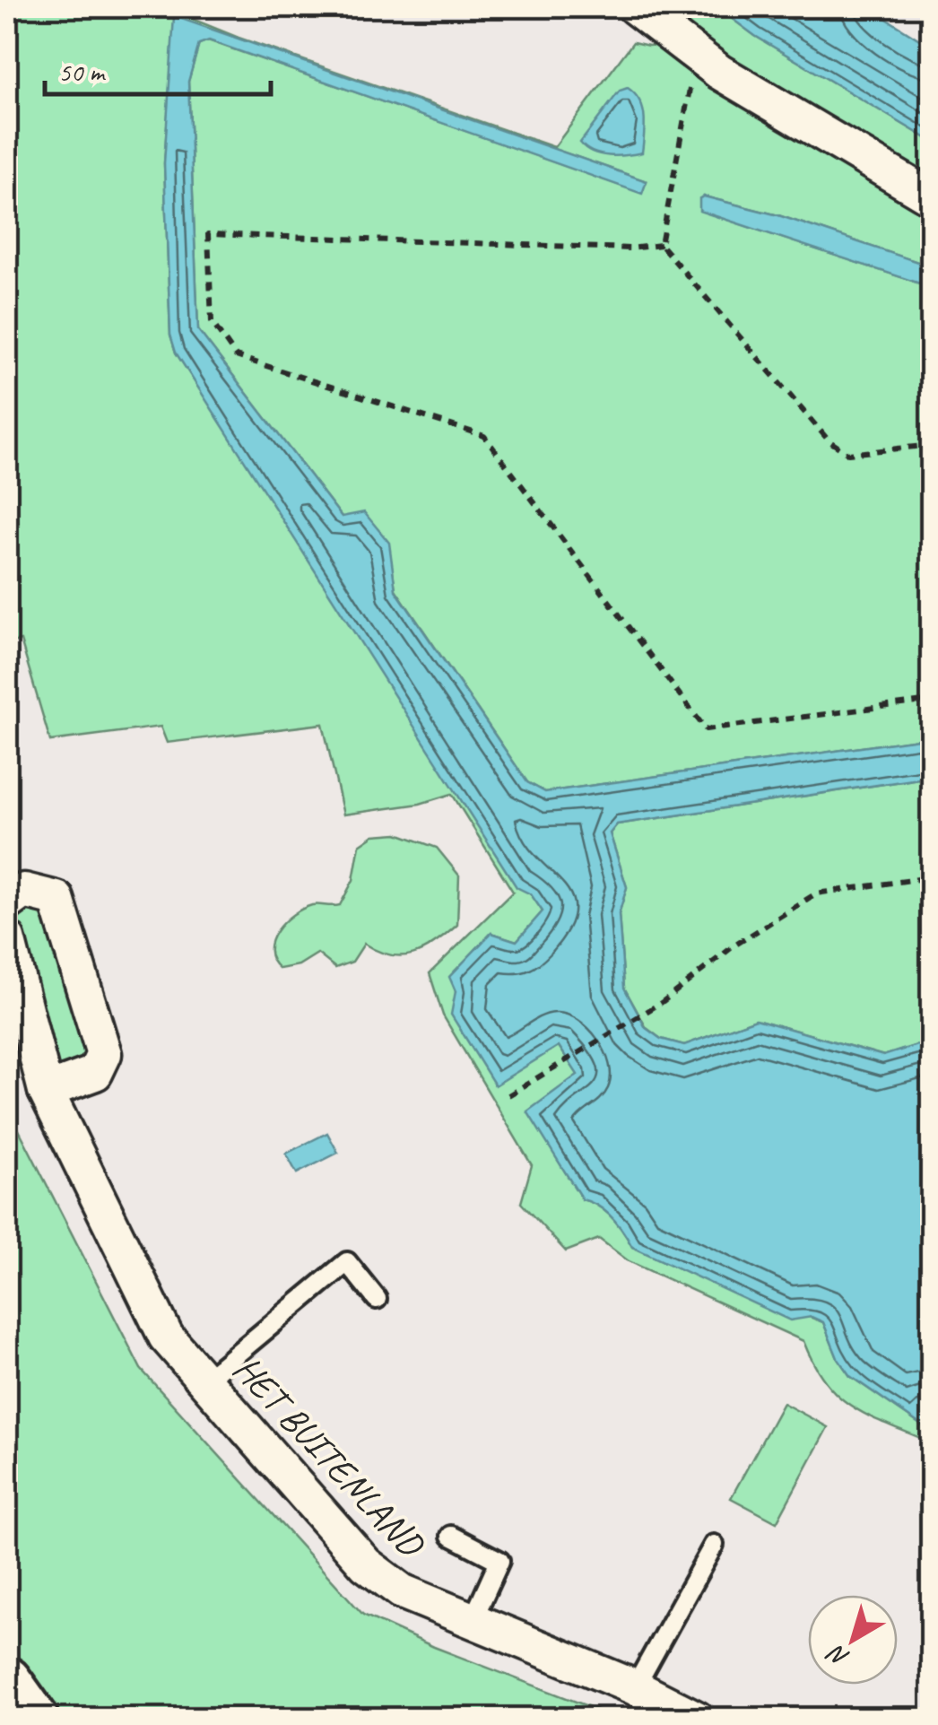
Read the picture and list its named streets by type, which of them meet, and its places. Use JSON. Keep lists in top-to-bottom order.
{
  "streets": {
    "street": ["HET BUITENLAND"]
  },
  "scale_bar": "50 m",
  "north": "bottom left"
}
